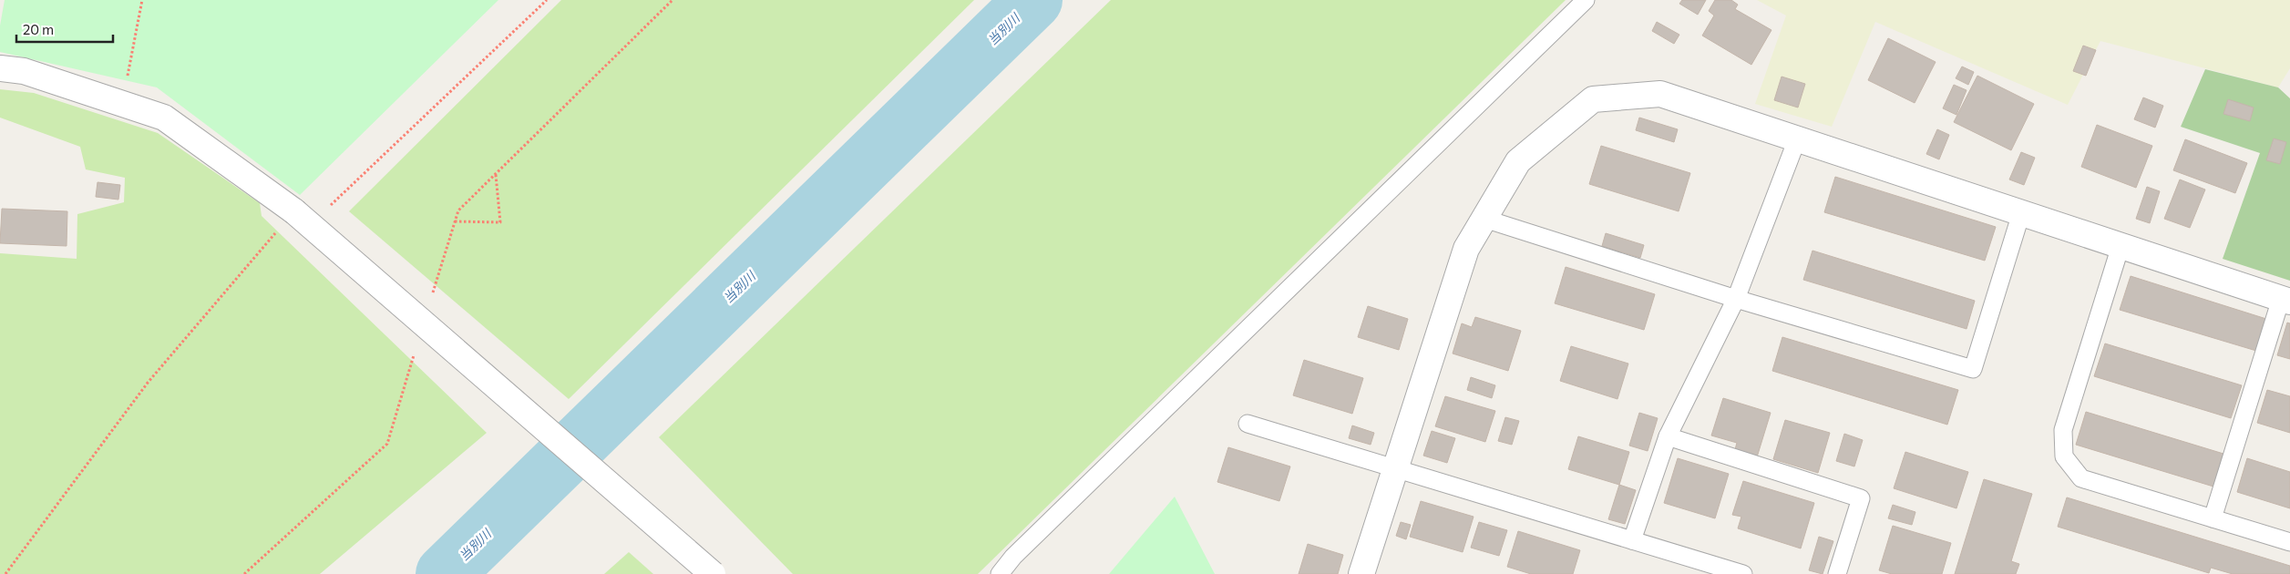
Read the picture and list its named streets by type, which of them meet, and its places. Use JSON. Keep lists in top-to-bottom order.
{
  "water": ["当別川"],
  "scale_bar": "20 m"
}
